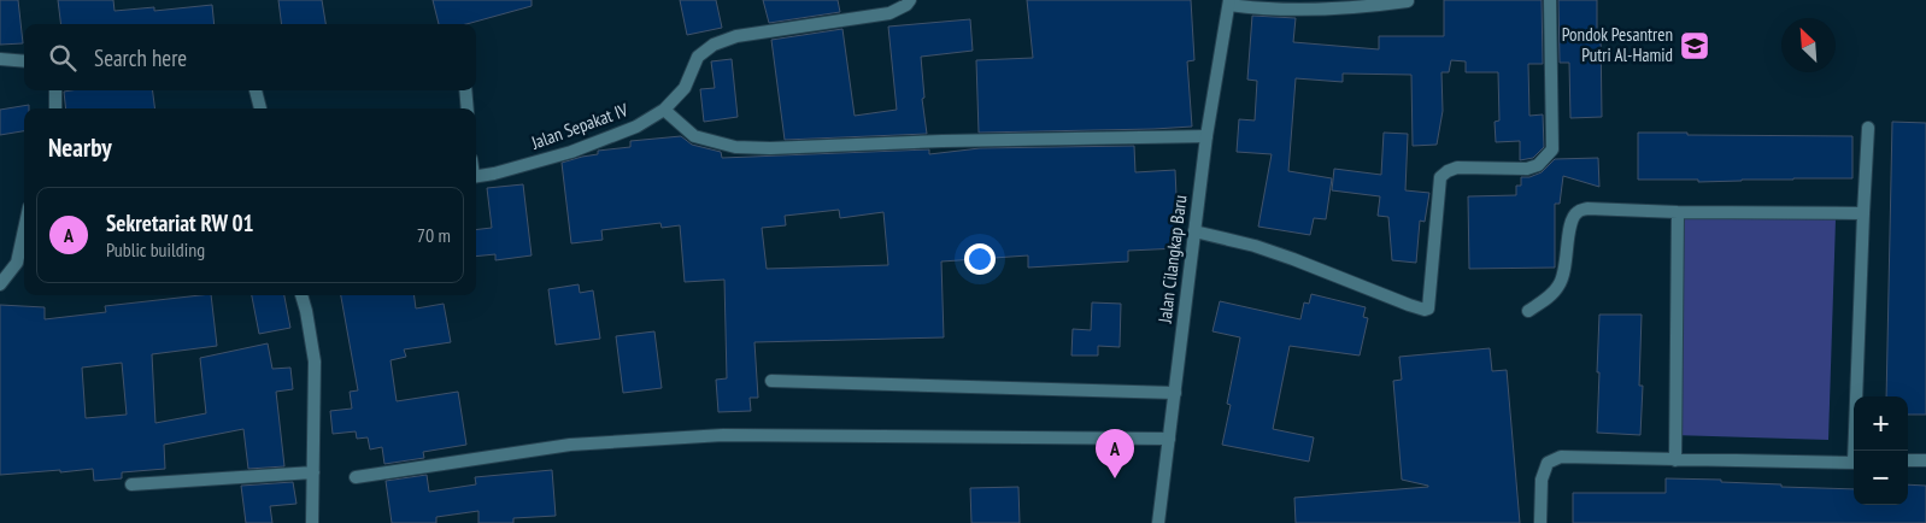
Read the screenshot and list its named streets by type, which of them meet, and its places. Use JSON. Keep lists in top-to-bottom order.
{
  "streets": {
    "street": ["Jalan Sepakat IV", "Jalan Cilangkap Baru"]
  },
  "places": {
    "school or university": ["Pondok Pesantren Putri Al-Hamid"]
  },
  "north": "top left",
  "page": {
    "search": "Search here",
    "heading": "Nearby",
    "list": [
      {
        "mark": "A",
        "name": "Sekretariat RW 01",
        "note": "Public building",
        "value": "70 m"
      }
    ],
    "map_buttons": ["+", "−"],
    "pins": "A"
  }
}
